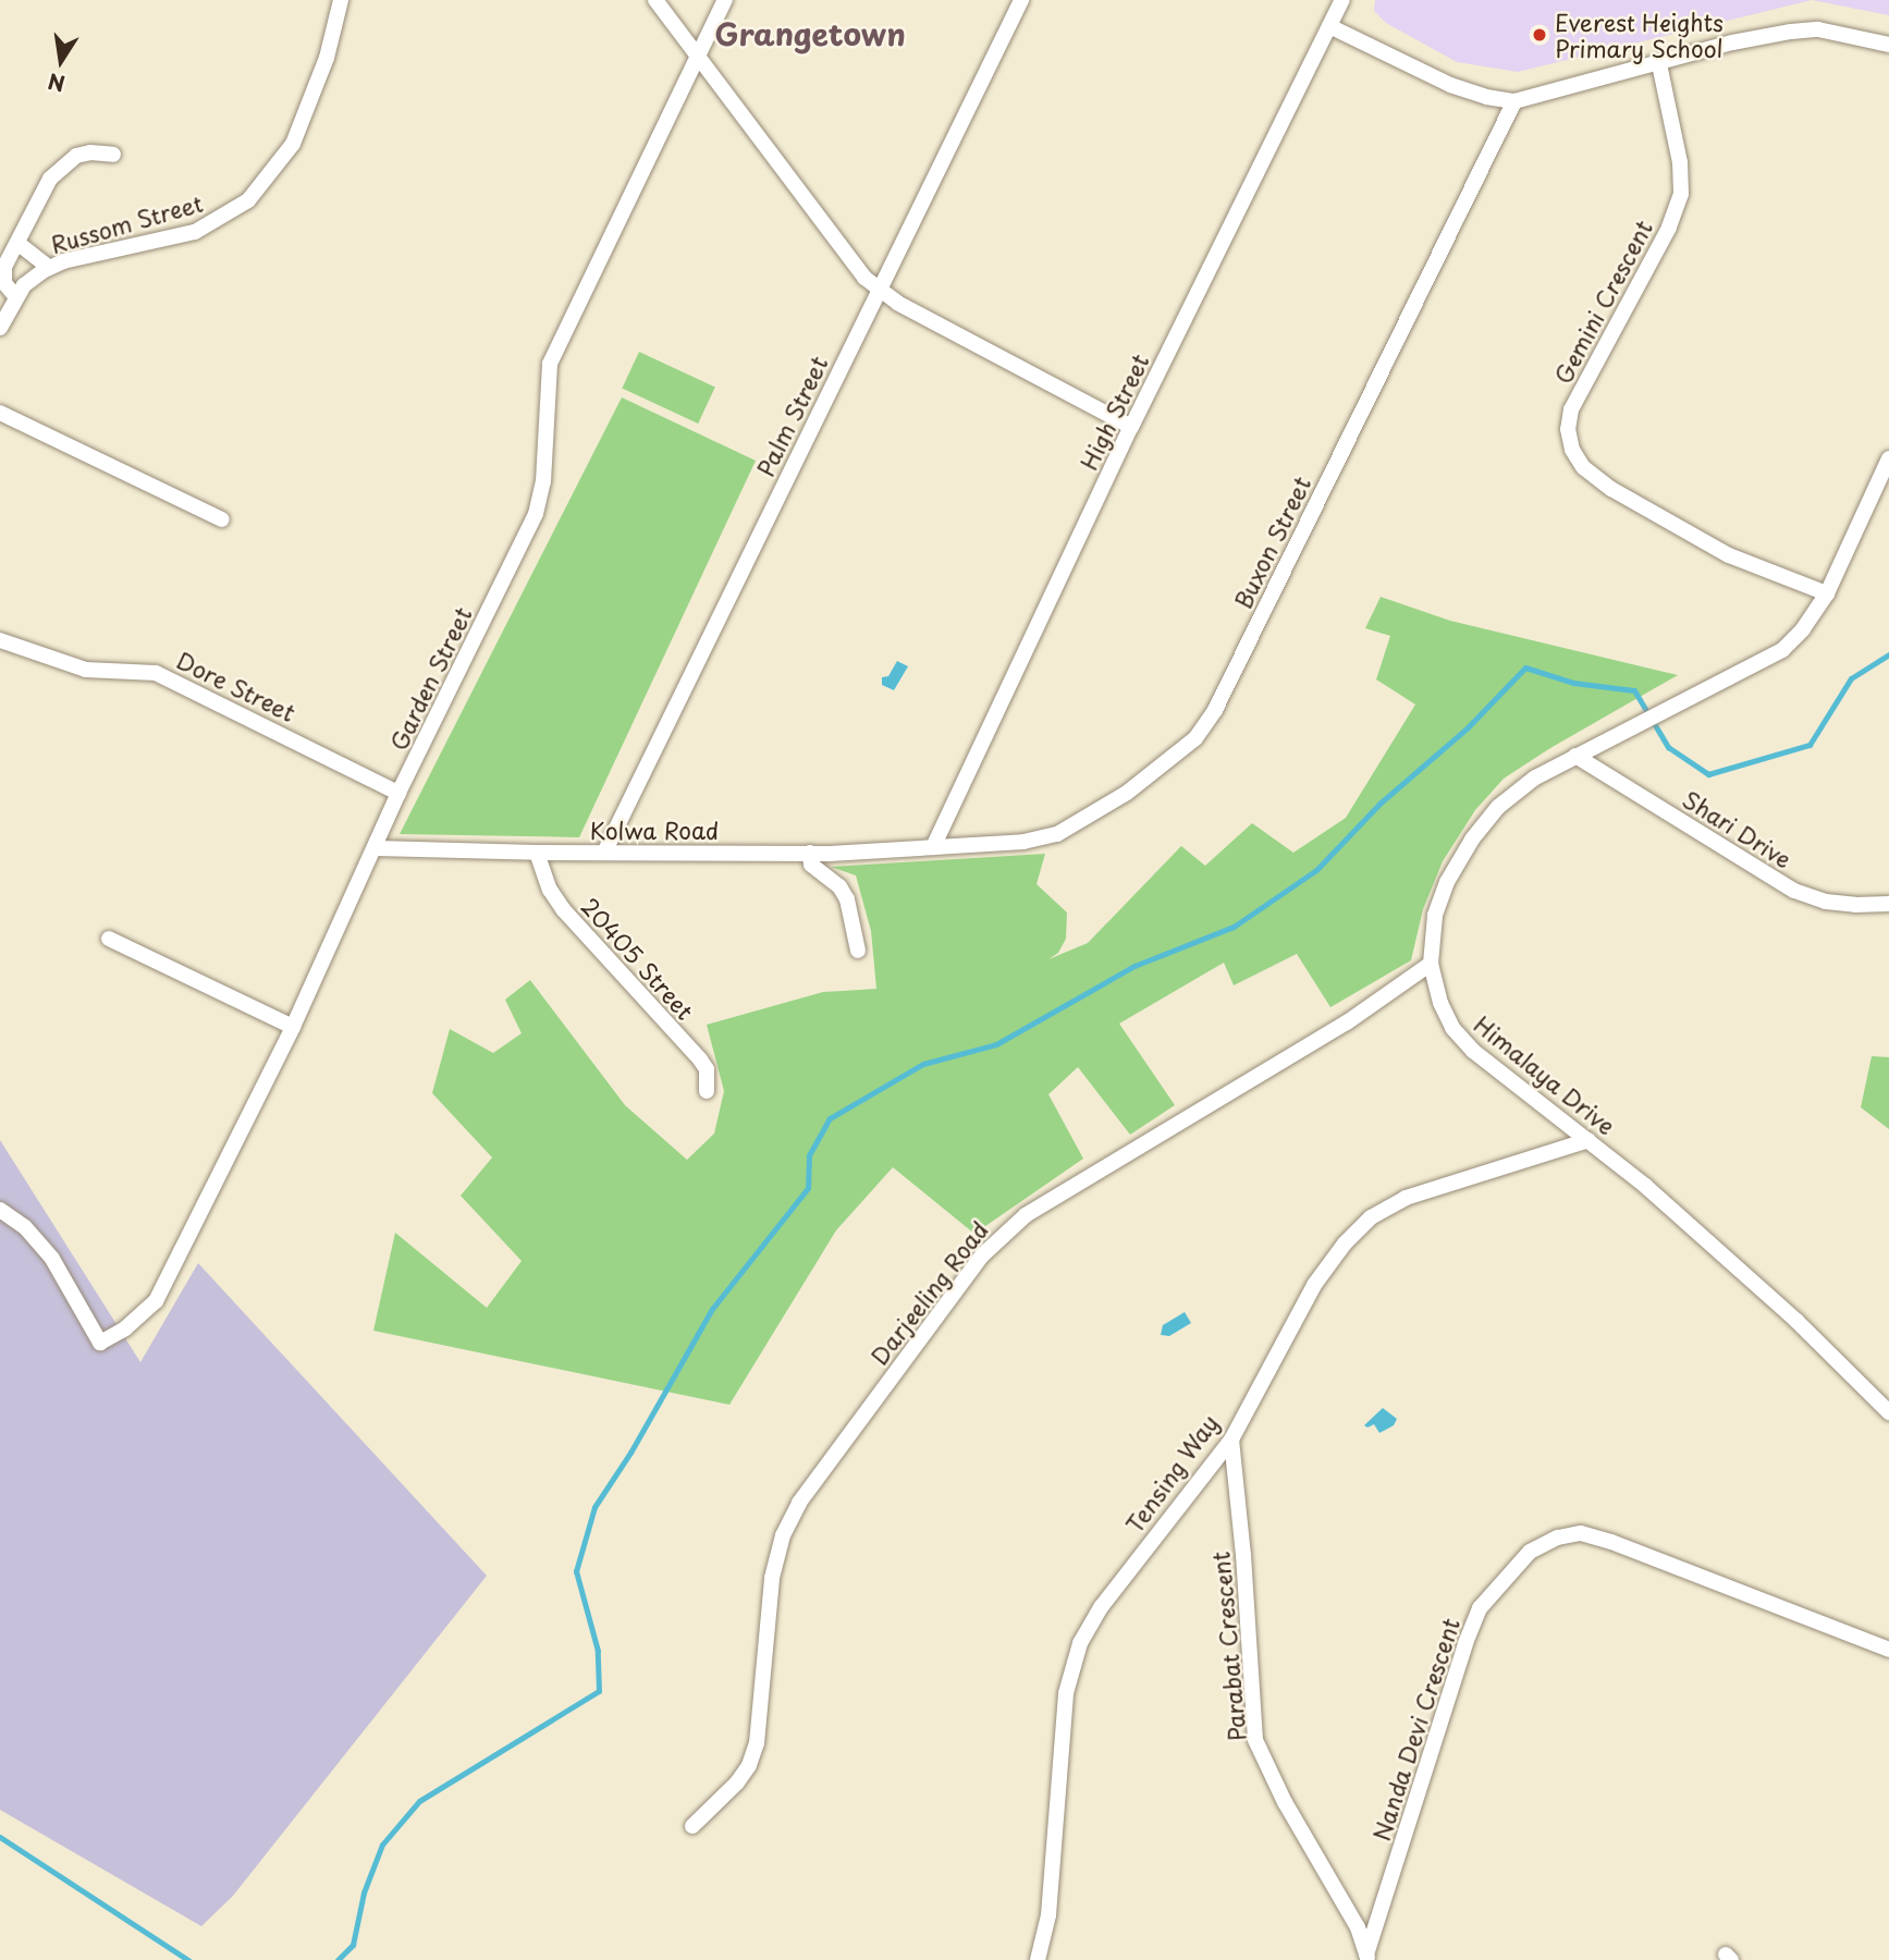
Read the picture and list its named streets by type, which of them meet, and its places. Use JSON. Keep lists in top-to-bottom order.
{
  "streets": {
    "street": [
      "Russom Street",
      "Gemini Crescent",
      "High Street",
      "Palm Street",
      "Buxon Street",
      "Garden Street",
      "Dore Street",
      "Shari Drive",
      "Kolwa Road",
      "20405 Street",
      "Himalaya Drive",
      "Darjeeling Road",
      "Tensing Way",
      "Parabat Crescent",
      "Nanda Devi Crescent"
    ]
  },
  "crossings": [
    ["Gemini Crescent", "Himalaya Drive"],
    ["High Street", "Buxon Street"],
    ["High Street", "Kolwa Road"],
    ["Palm Street", "Kolwa Road"],
    ["Buxon Street", "Kolwa Road"],
    ["Garden Street", "Dore Street"],
    ["Garden Street", "Kolwa Road"],
    ["Shari Drive", "Himalaya Drive"],
    ["Kolwa Road", "20405 Street"],
    ["Himalaya Drive", "Darjeeling Road"],
    ["Himalaya Drive", "Tensing Way"],
    ["Tensing Way", "Parabat Crescent"],
    ["Parabat Crescent", "Nanda Devi Crescent"]
  ],
  "districts": ["Grangetown"],
  "places": ["Everest Heights Primary School"],
  "north": "bottom"
}
